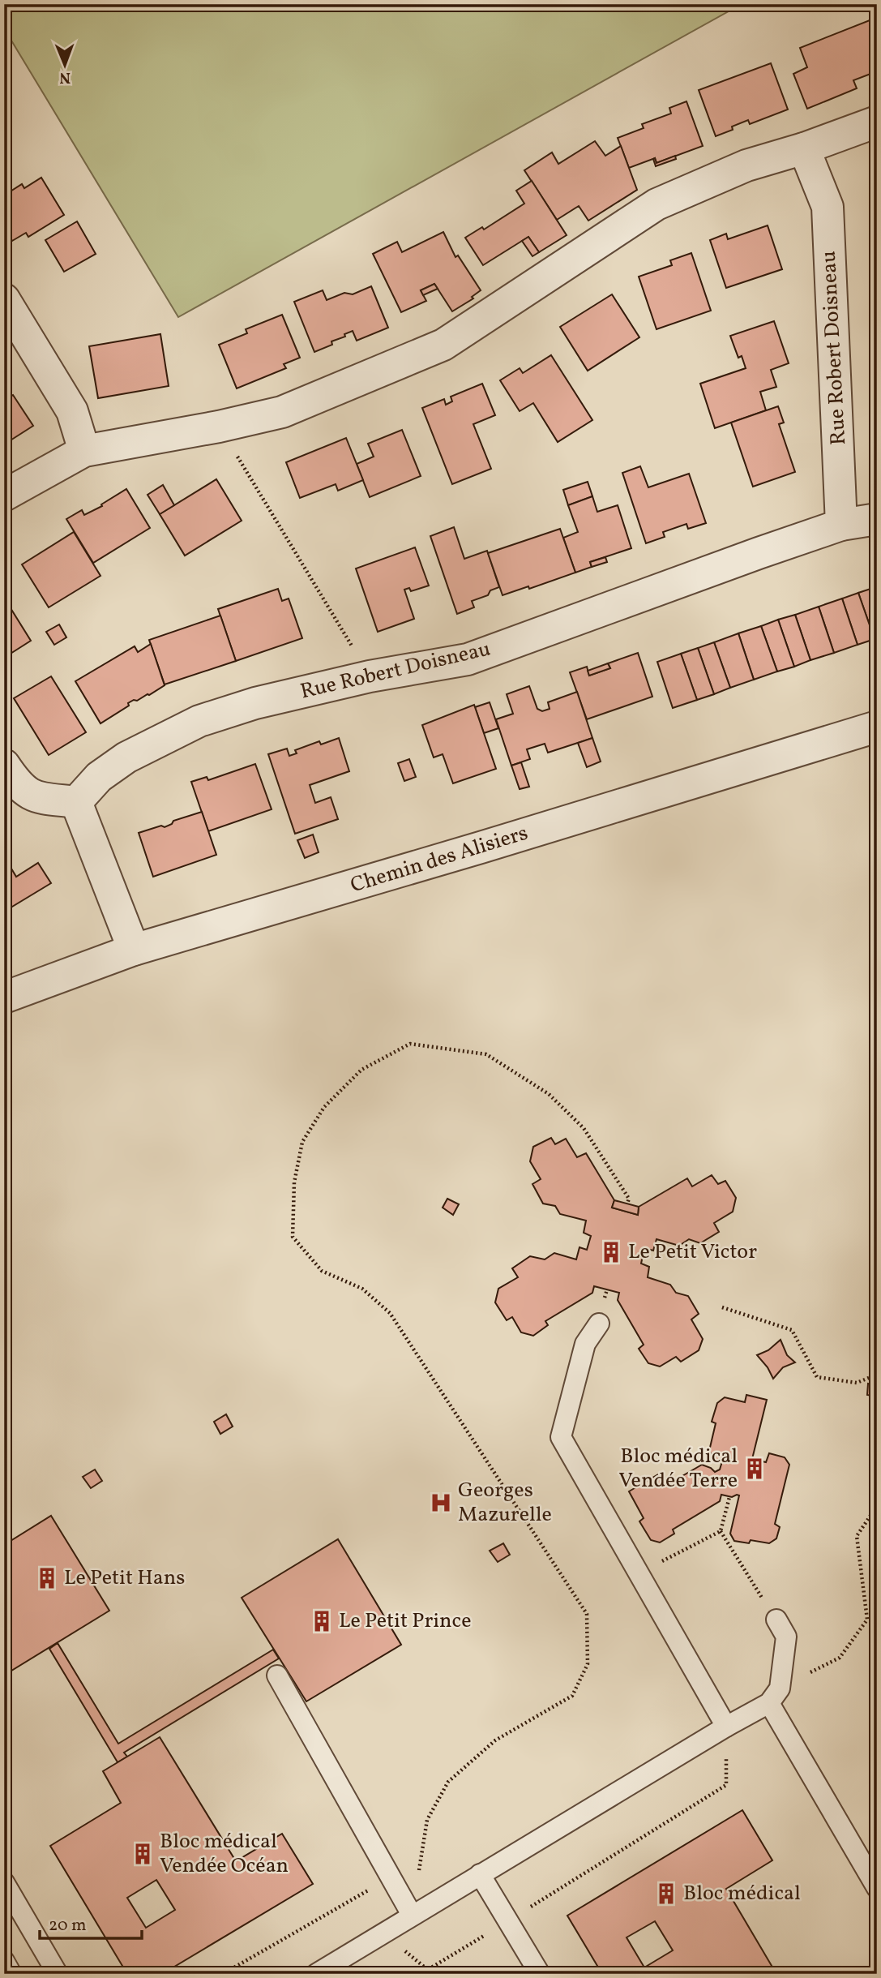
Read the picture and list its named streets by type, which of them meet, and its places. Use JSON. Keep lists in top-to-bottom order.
{
  "streets": {
    "street": ["Rue Robert Doisneau", "Chemin des Alisiers"]
  },
  "places": {
    "building": [
      "Le Petit Victor",
      "Bloc médical Vendée Terre",
      "Le Petit Hans",
      "Le Petit Prince",
      "Bloc médical Vendée Océan",
      "Bloc médical"
    ],
    "hospital": ["Georges Mazurelle"]
  },
  "scale_bar": "20 m",
  "north": "bottom"
}
